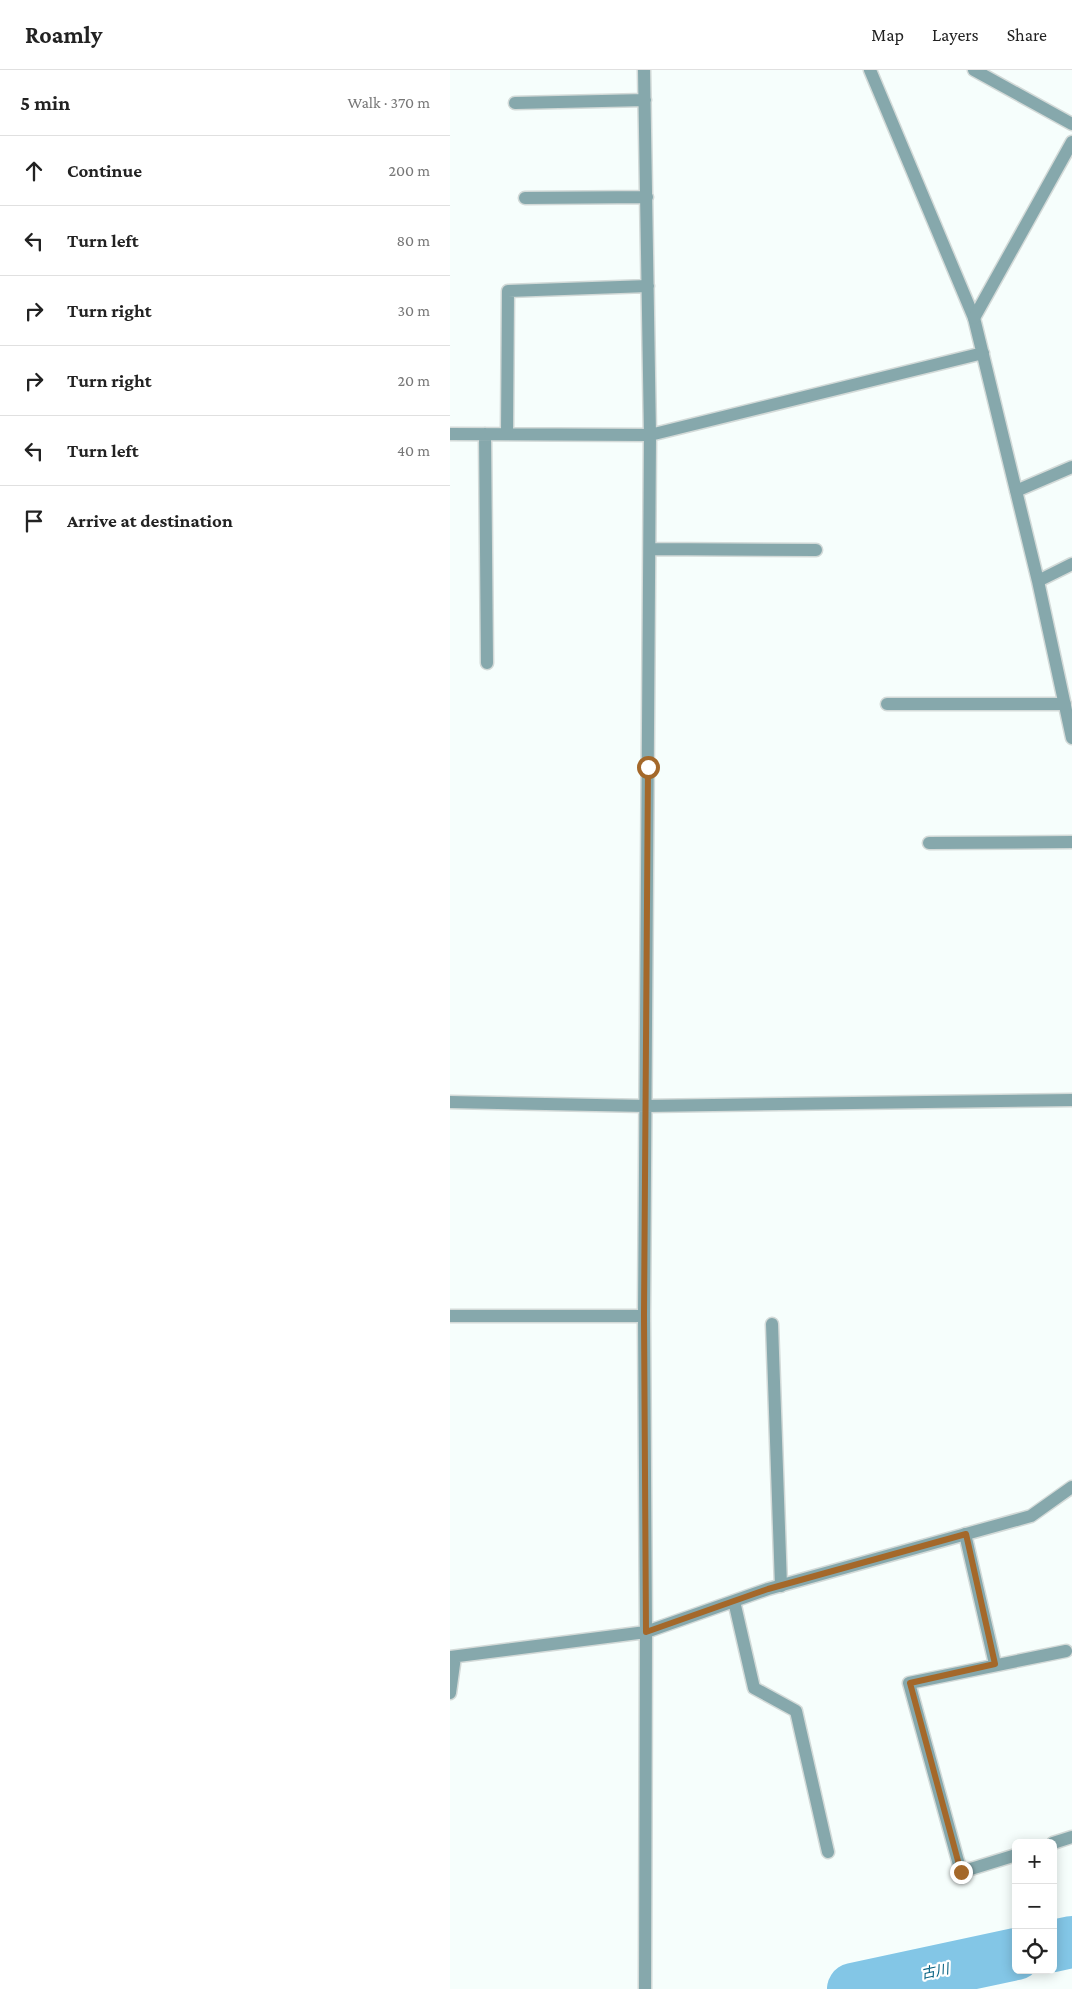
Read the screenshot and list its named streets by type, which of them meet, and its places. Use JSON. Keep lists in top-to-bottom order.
{
  "water": ["古川"],
  "page": {
    "header": "Roamly",
    "nav": ["Map", "Layers", "Share"],
    "heading": ["5 min", "Walk · 370 m"],
    "list": [
      ["Continue", "200 m"],
      ["Turn left", "80 m"],
      ["Turn right", "30 m"],
      ["Turn right", "20 m"],
      ["Turn left", "40 m"],
      "Arrive at destination"
    ],
    "map_buttons": ["+", "−"]
  }
}
